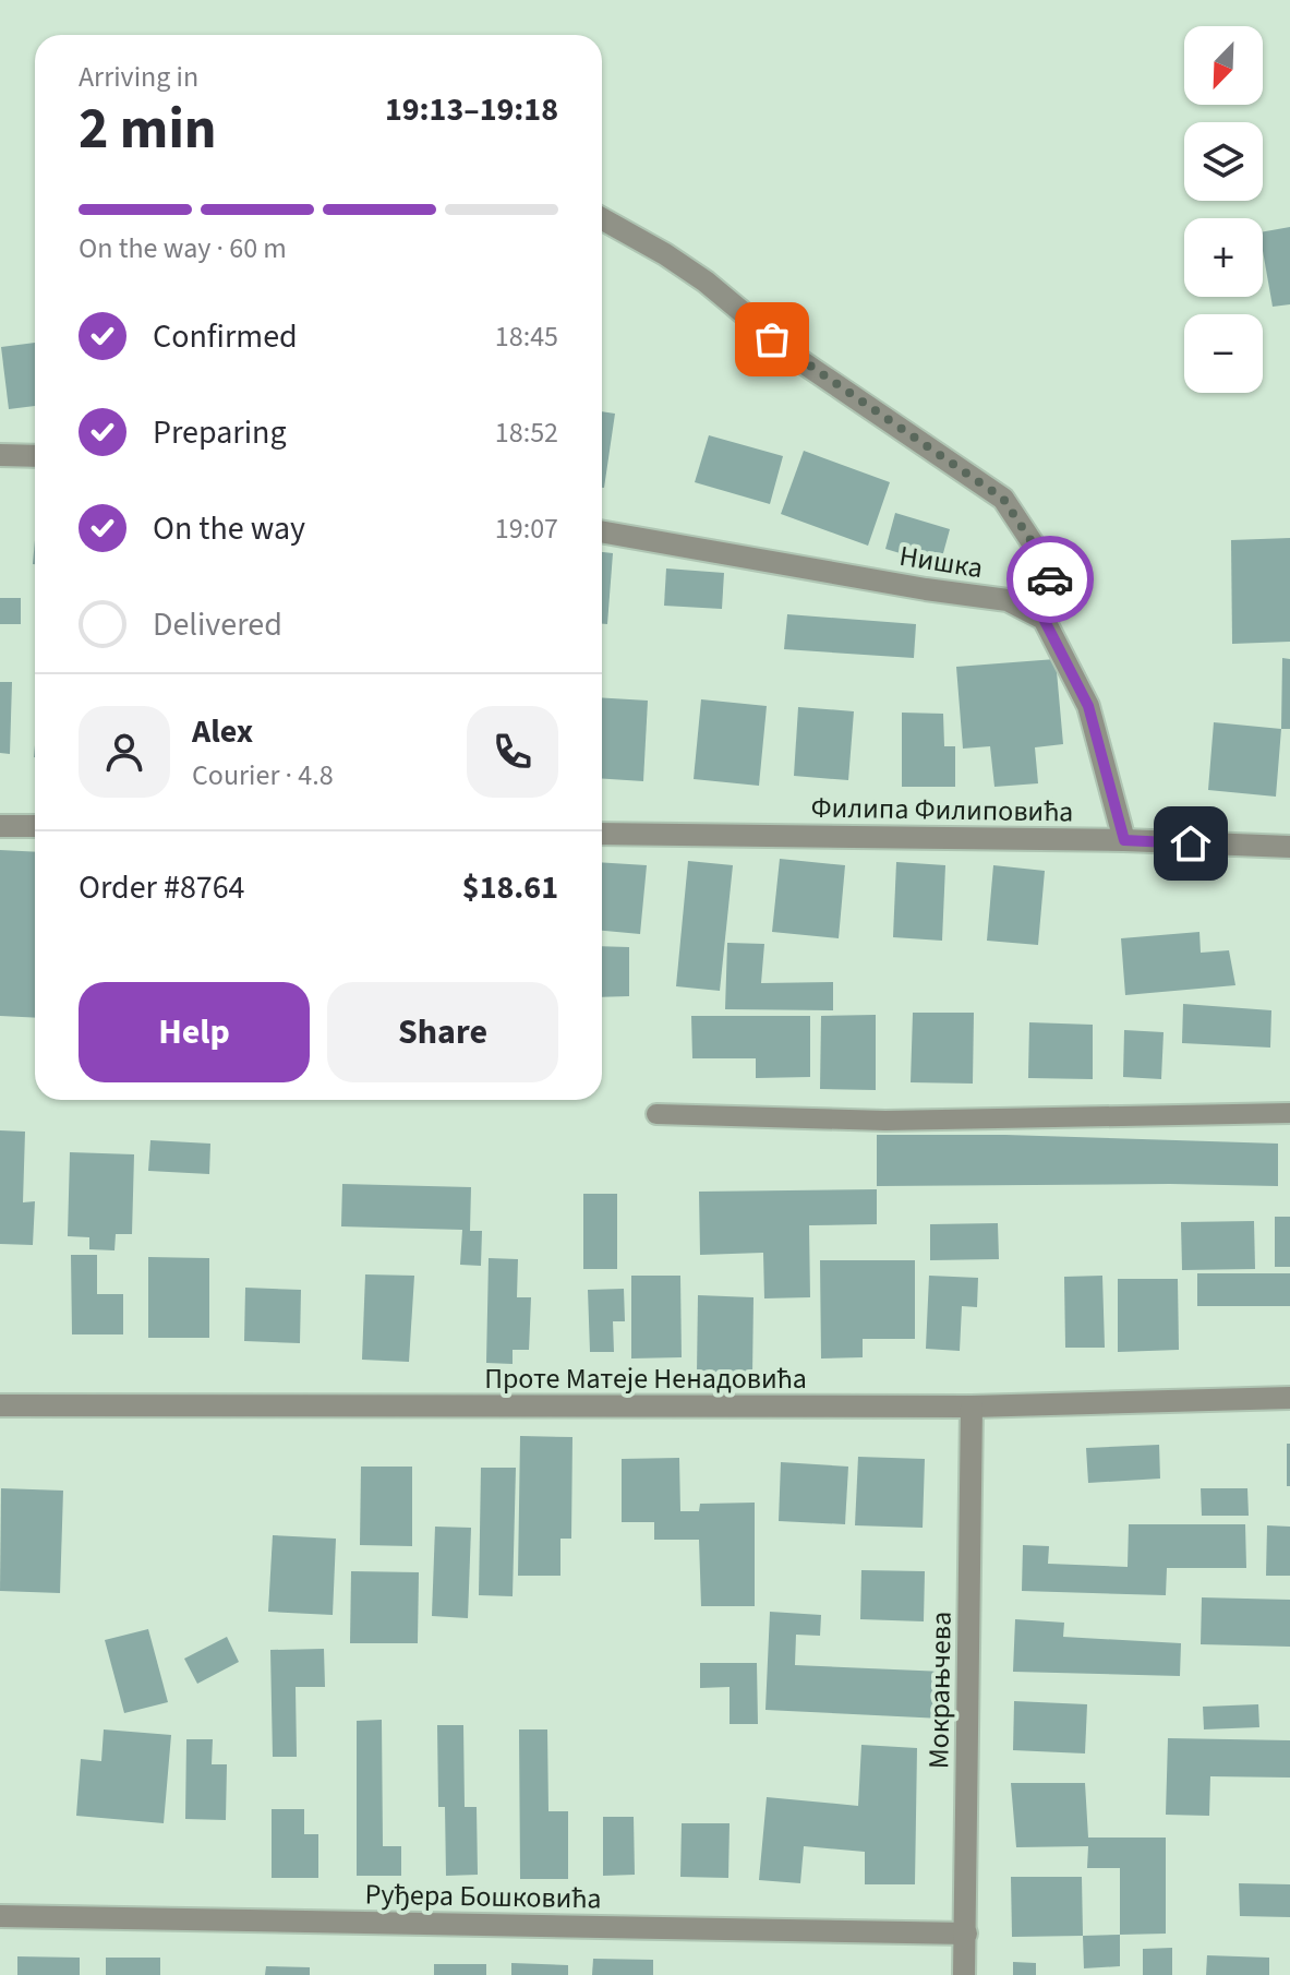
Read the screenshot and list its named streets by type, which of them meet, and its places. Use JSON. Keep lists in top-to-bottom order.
{
  "streets": {
    "street": [
      "Нишка",
      "Филипа Филиповића",
      "Проте Матеје Ненадовића",
      "Мокрањчева",
      "Руђера Бошковића"
    ]
  },
  "crossings": [
    ["Проте Матеје Ненадовића", "Мокрањчева"],
    ["Мокрањчева", "Руђера Бошковића"]
  ],
  "north": "bottom left",
  "page": {
    "map_buttons": ["+", "−"],
    "heading": ["2 min", "Arriving in", "19:13–19:18"],
    "panel": [
      "Alex",
      "Courier · 4.8",
      "Order #8764",
      "$18.61"
    ],
    "bar": "On the way · 60 m",
    "list": [
      ["Confirmed", "18:45"],
      ["Preparing", "18:52"],
      ["On the way", "19:07"],
      "Delivered"
    ],
    "buttons": ["Help", "Share"]
  }
}
